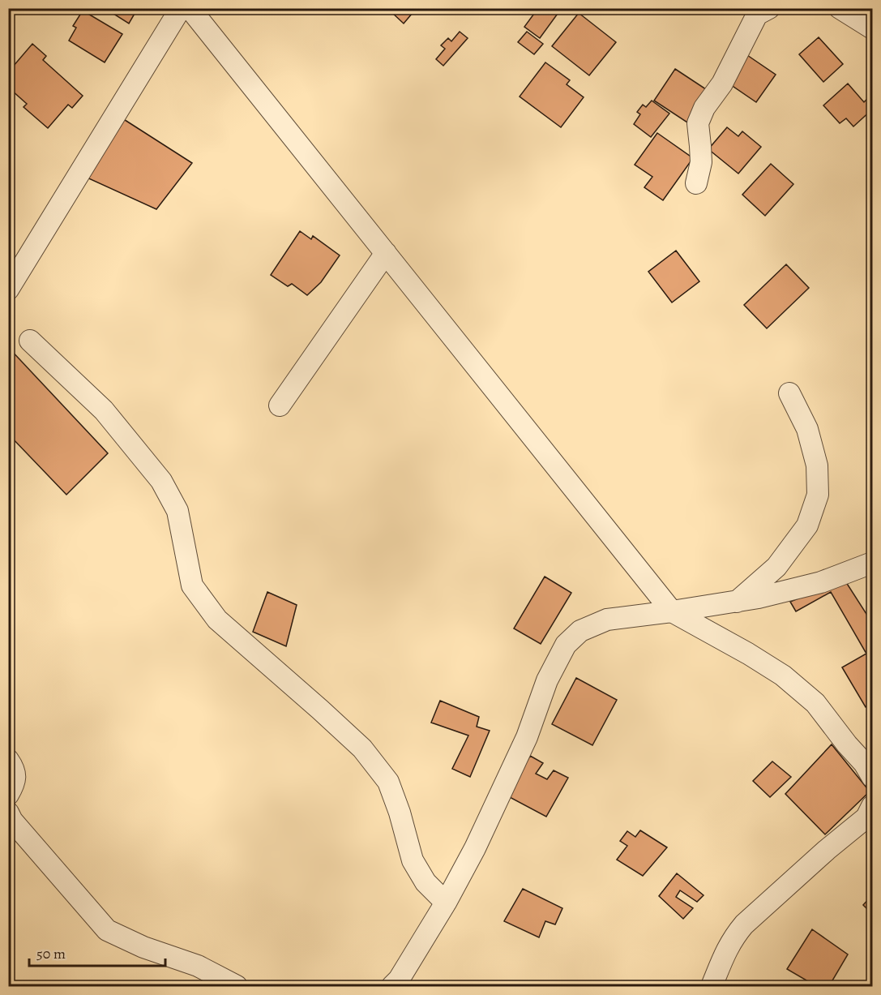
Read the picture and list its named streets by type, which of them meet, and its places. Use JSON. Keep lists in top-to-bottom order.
{
  "scale_bar": "50 m"
}
